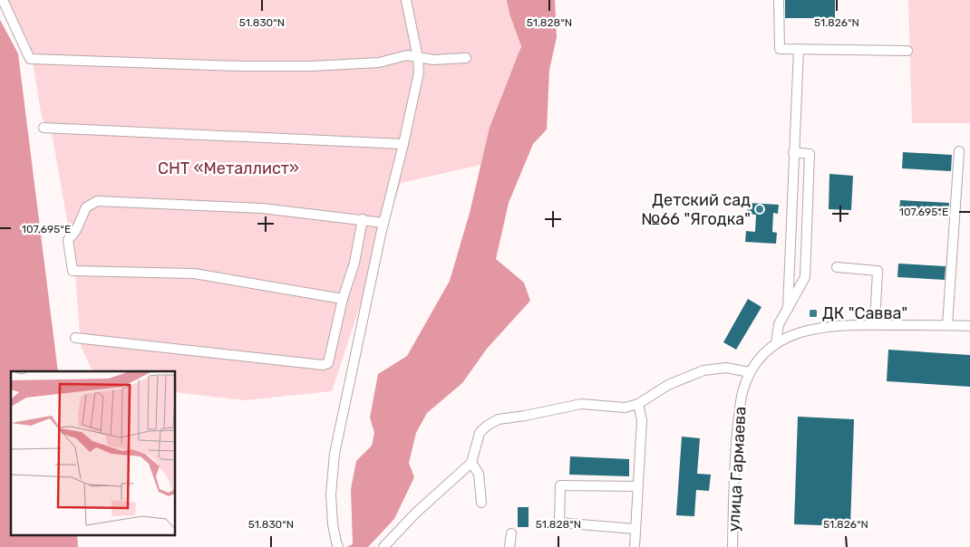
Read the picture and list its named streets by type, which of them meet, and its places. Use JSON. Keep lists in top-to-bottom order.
{
  "streets": {
    "street": ["улица Гармаева"]
  },
  "parks": ["СНТ «Металлист»"],
  "places": {
    "other": ["Детский сад №66 \"Ягодка\""],
    "transit": ["ДК \"Савва\""]
  },
  "coordinates": [
    "51.830°N",
    "51.828°N",
    "51.826°N",
    "107.695°E"
  ]
}
